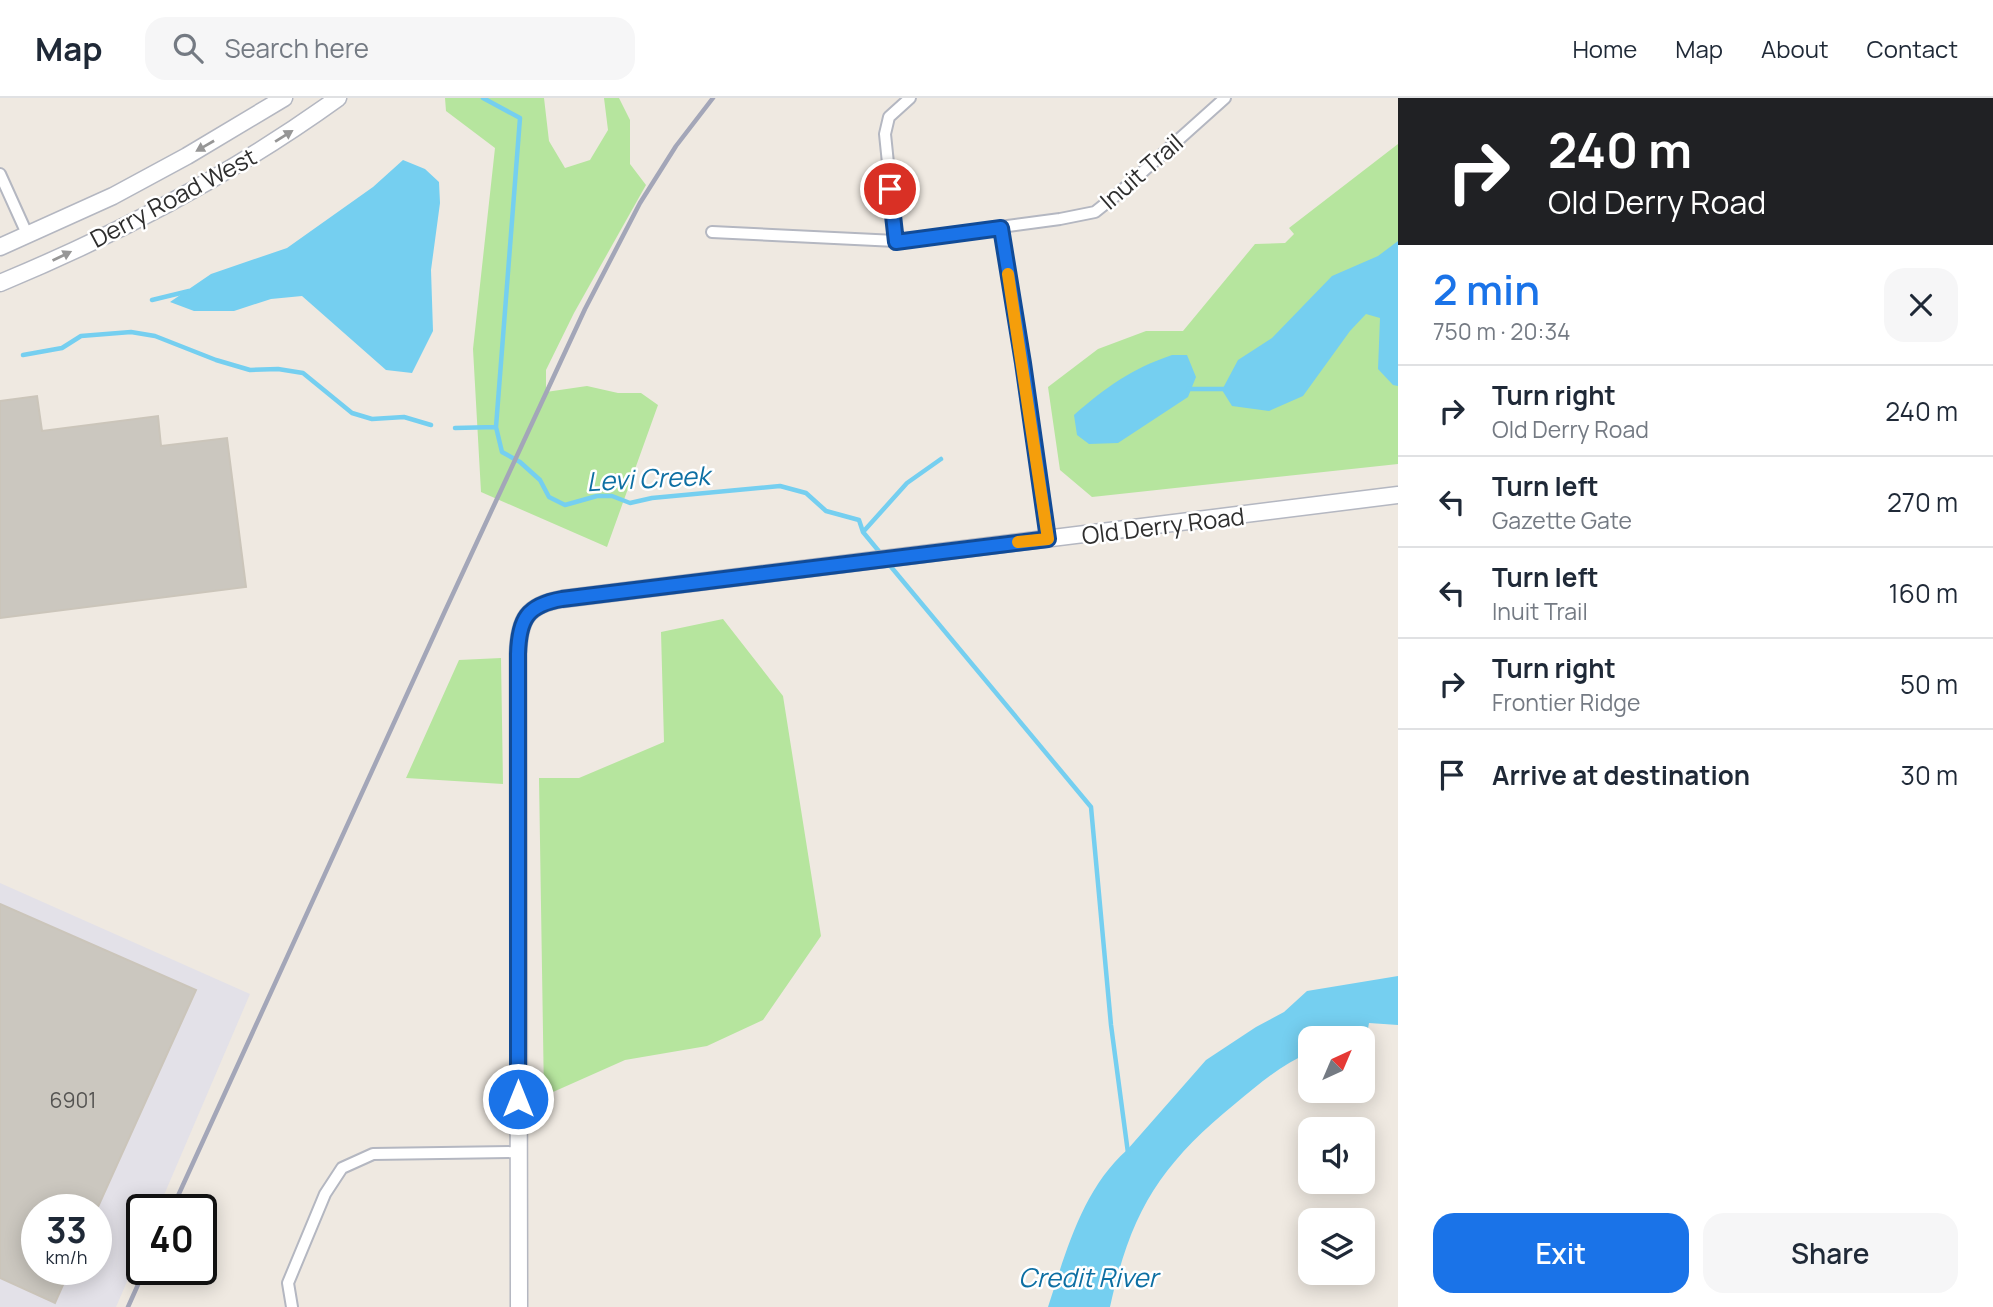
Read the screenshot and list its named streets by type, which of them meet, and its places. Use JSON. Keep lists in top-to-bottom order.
{
  "streets": {
    "street": ["Inuit Trail", "Derry Road West", "Old Derry Road"]
  },
  "water": ["Levi Creek", "Credit River"],
  "house_numbers": ["6901"],
  "north": "top right",
  "page": {
    "header": "Map",
    "search": "Search here",
    "nav": [
      "Home",
      "Map",
      "About",
      "Contact"
    ],
    "turn": ["240 m", "Old Derry Road"],
    "heading": ["2 min", "750 m · 20:34"],
    "list": [
      {
        "name": "Turn right",
        "note": "Old Derry Road",
        "value": "240 m"
      },
      {
        "name": "Turn left",
        "note": "Gazette Gate",
        "value": "270 m"
      },
      {
        "name": "Turn left",
        "note": "Inuit Trail",
        "value": "160 m"
      },
      {
        "name": "Turn right",
        "note": "Frontier Ridge",
        "value": "50 m"
      },
      {
        "name": "Arrive at destination",
        "value": "30 m"
      }
    ],
    "speed": "33 km/h",
    "limit": "40",
    "buttons": ["Exit", "Share"]
  }
}
